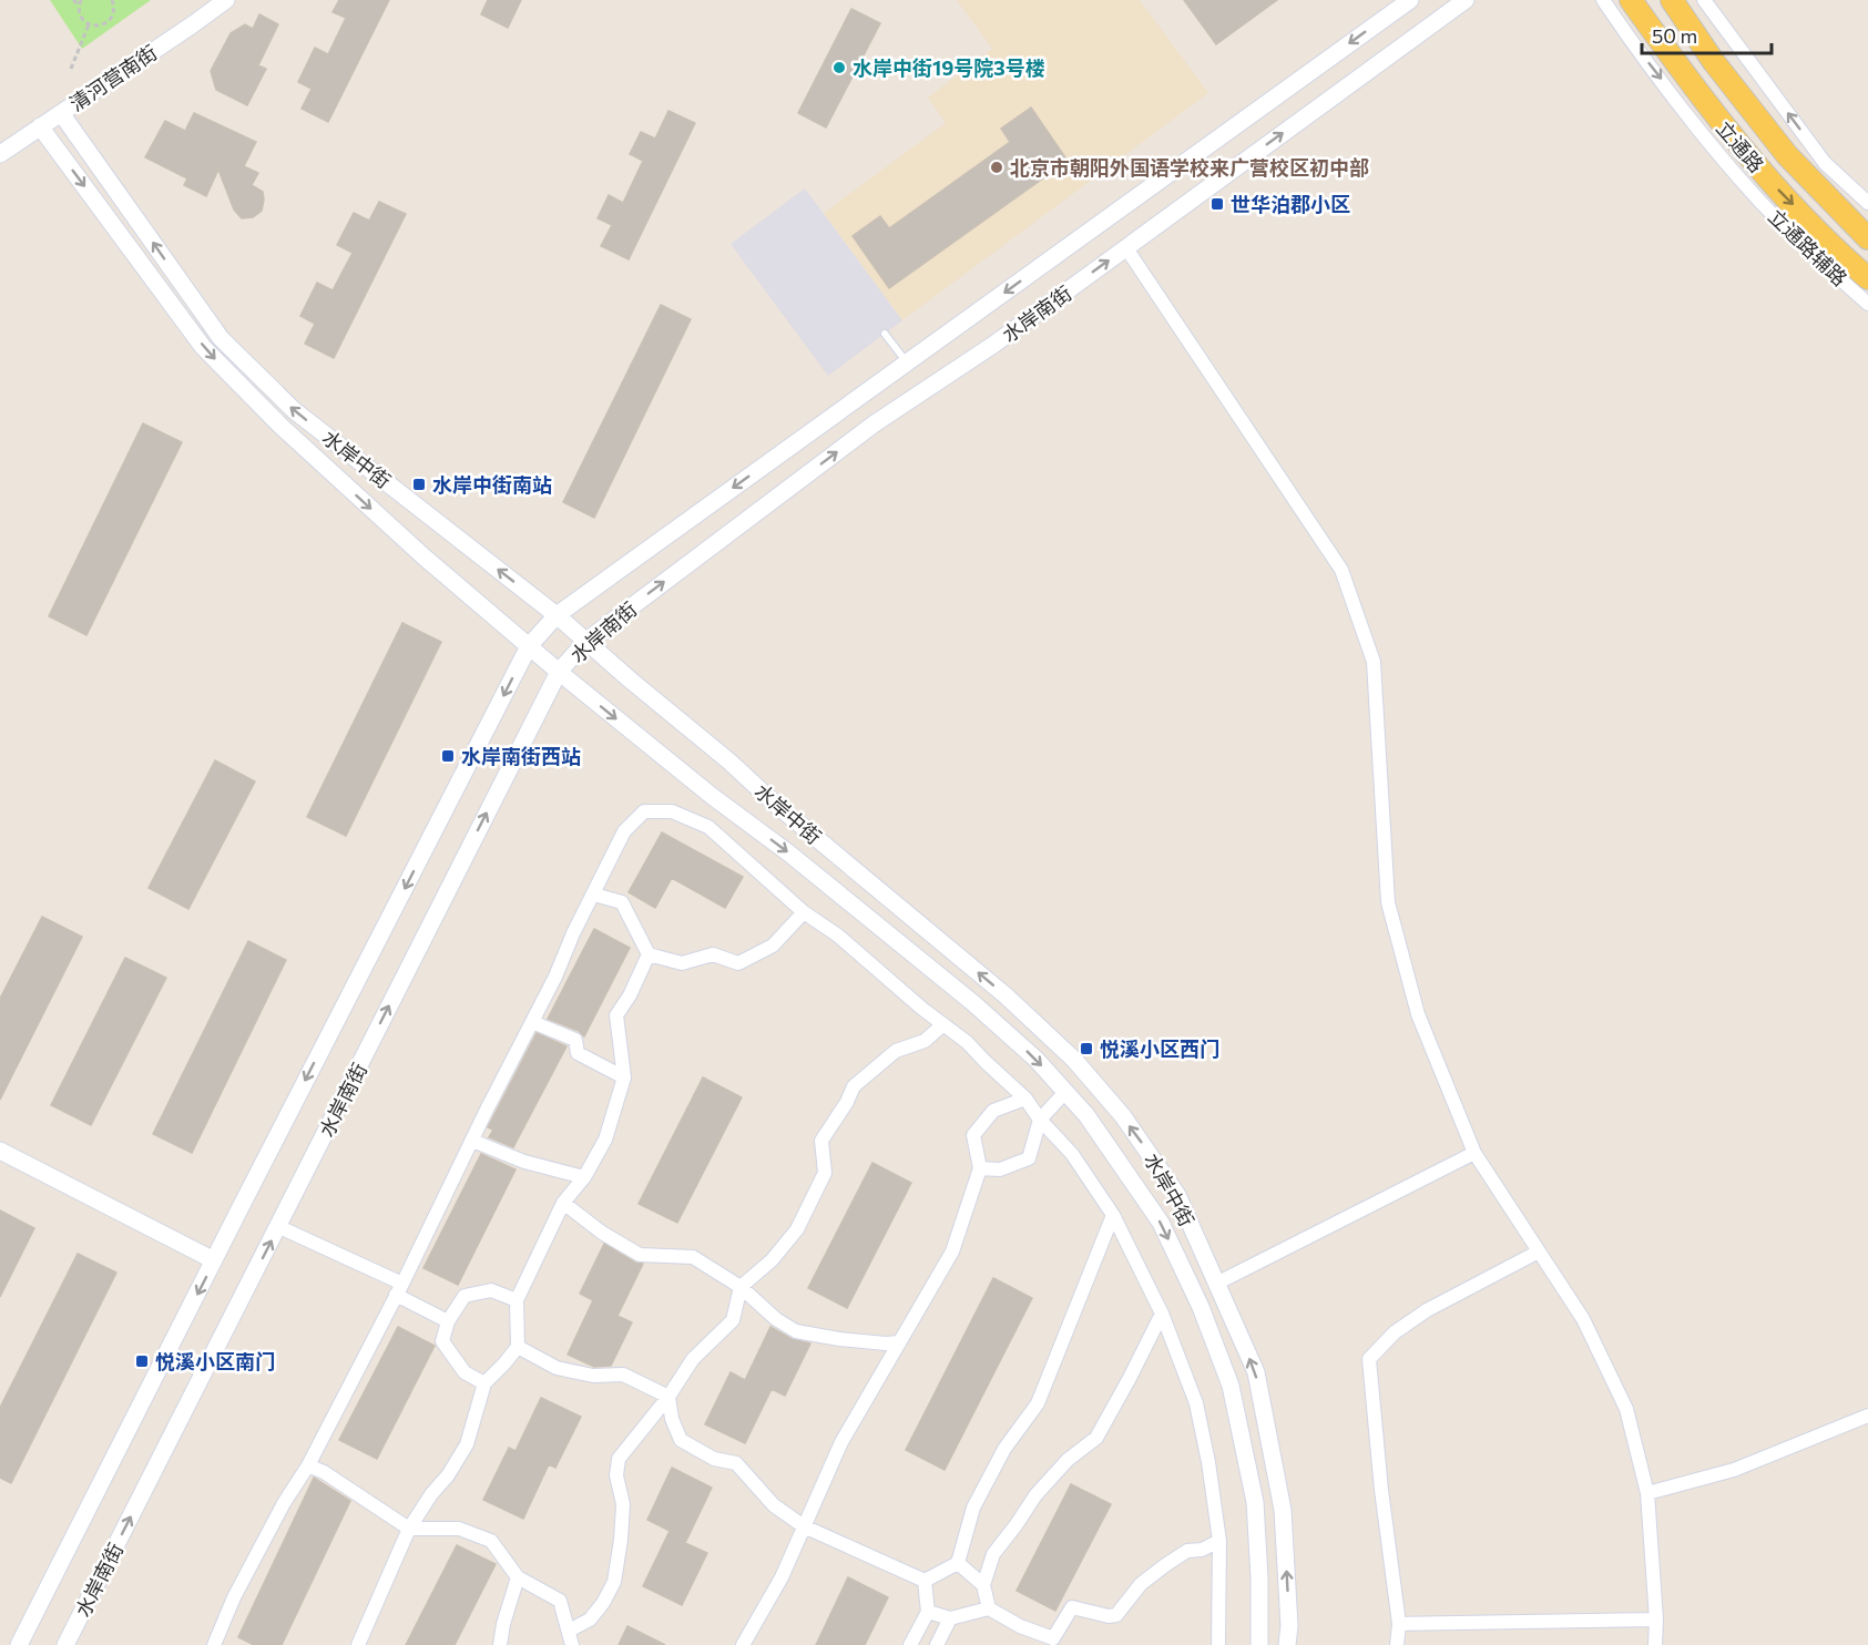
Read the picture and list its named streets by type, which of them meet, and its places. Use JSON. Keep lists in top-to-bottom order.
{
  "streets": {
    "main road": ["立通路"],
    "street": [
      "清河营南街",
      "立通路辅路",
      "水岸南街",
      "水岸中街"
    ]
  },
  "crossings": [
    ["清河营南街", "水岸中街"],
    ["水岸南街", "水岸中街"]
  ],
  "places": {
    "other": ["水岸中街19号院3号楼", "北京市朝阳外国语学校来广营校区初中部"],
    "transit": [
      "世华泊郡小区",
      "水岸中街南站",
      "水岸南街西站",
      "悦溪小区西门",
      "悦溪小区南门"
    ]
  },
  "scale_bar": "50 m"
}
